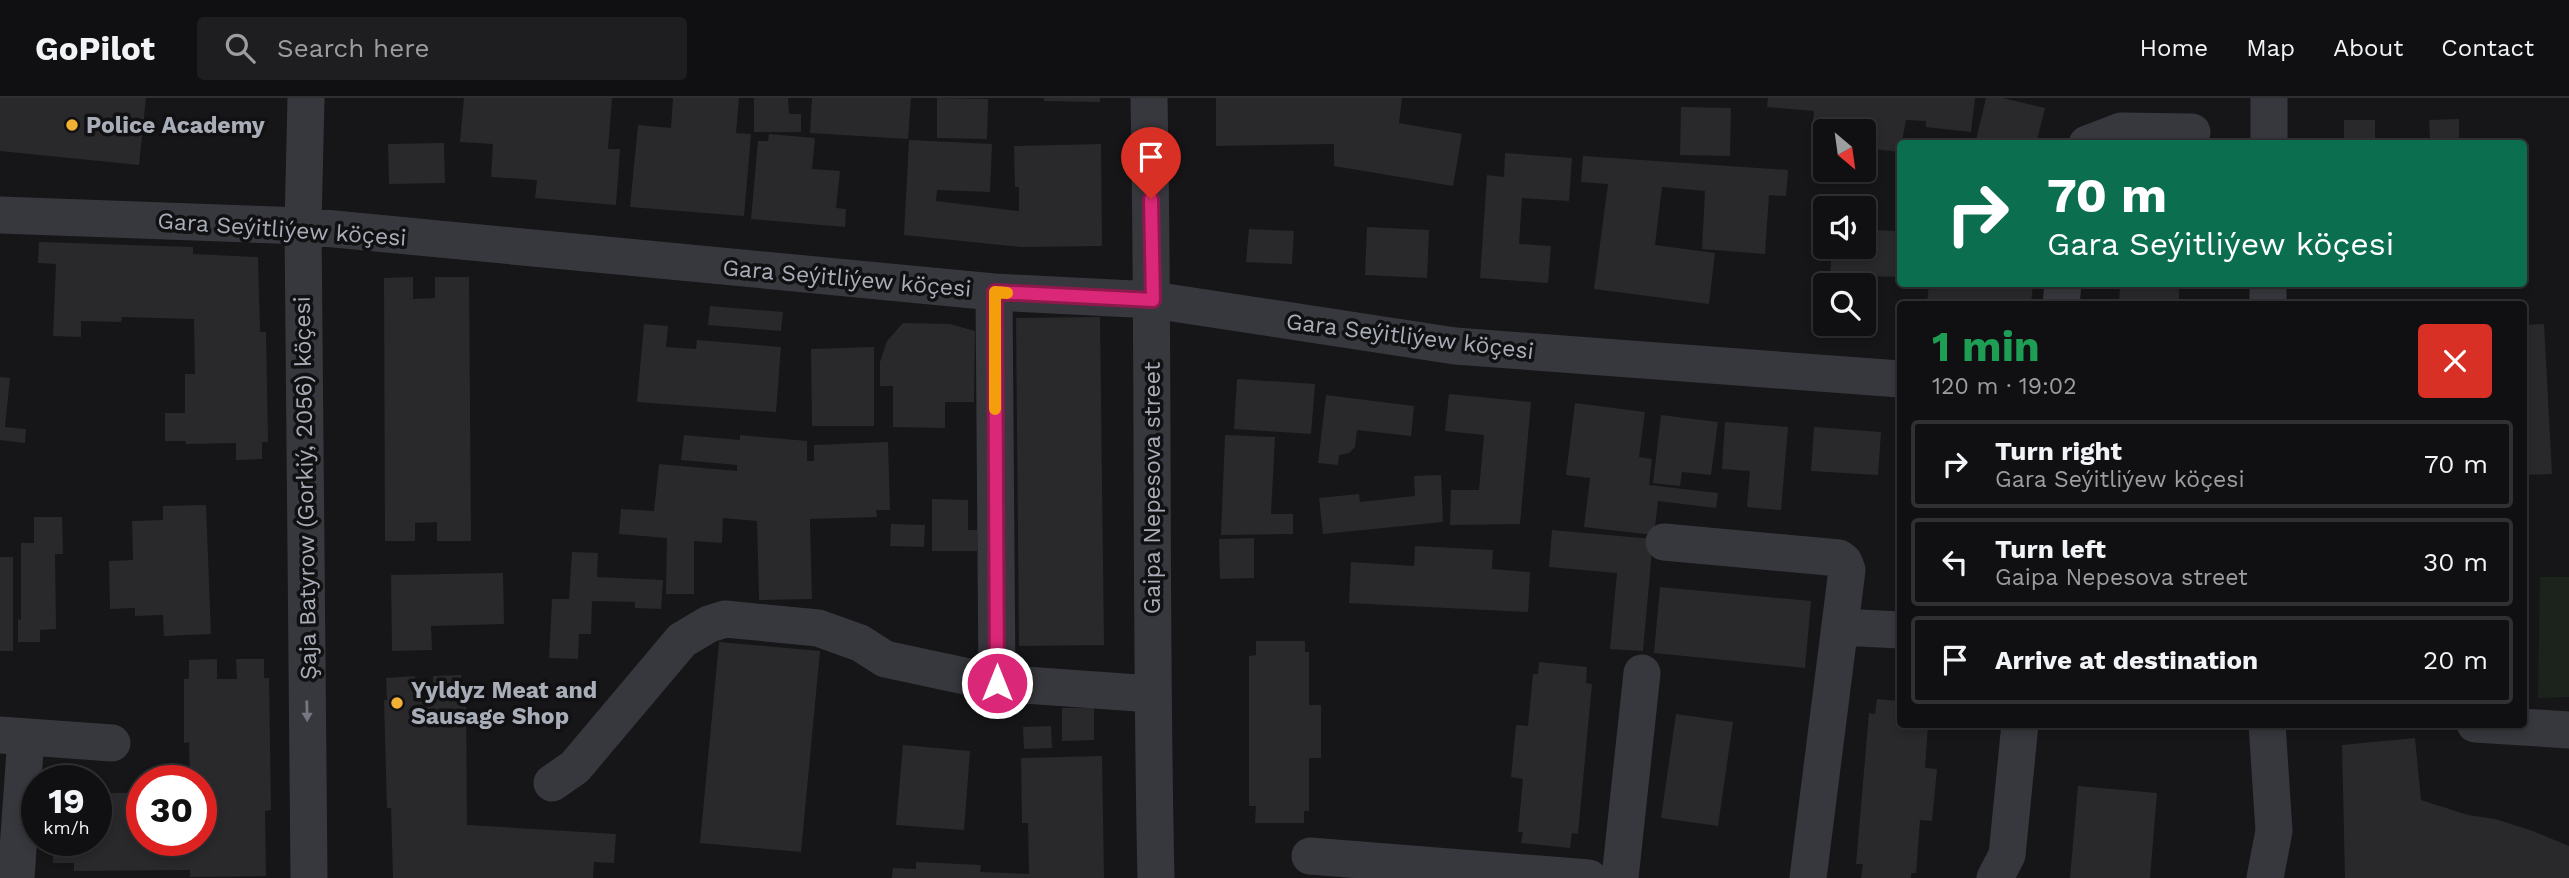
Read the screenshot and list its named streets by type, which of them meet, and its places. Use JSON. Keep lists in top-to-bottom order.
{
  "streets": {
    "street": ["Gara Seýitliýew köçesi", "Şaja Batyrow (Gorkiý, 2056) köçesi", "Gaipa Nepesova street"]
  },
  "crossings": [
    ["Gara Seýitliýew köçesi", "Şaja Batyrow (Gorkiý, 2056) köçesi"],
    ["Gara Seýitliýew köçesi", "Gaipa Nepesova street"]
  ],
  "one_way": ["Şaja Batyrow (Gorkiý, 2056) köçesi"],
  "places": ["Police Academy", "Yyldyz Meat and Sausage Shop"],
  "north": "bottom right",
  "page": {
    "header": "GoPilot",
    "search": "Search here",
    "nav": [
      "Home",
      "Map",
      "About",
      "Contact"
    ],
    "turn": ["70 m", "Gara Seýitliýew köçesi"],
    "heading": ["1 min", "120 m · 19:02"],
    "list": [
      {
        "name": "Turn right",
        "note": "Gara Seýitliýew köçesi",
        "value": "70 m"
      },
      {
        "name": "Turn left",
        "note": "Gaipa Nepesova street",
        "value": "30 m"
      },
      {
        "name": "Arrive at destination",
        "value": "20 m"
      }
    ],
    "speed": "19 km/h",
    "limit": "30"
  }
}
